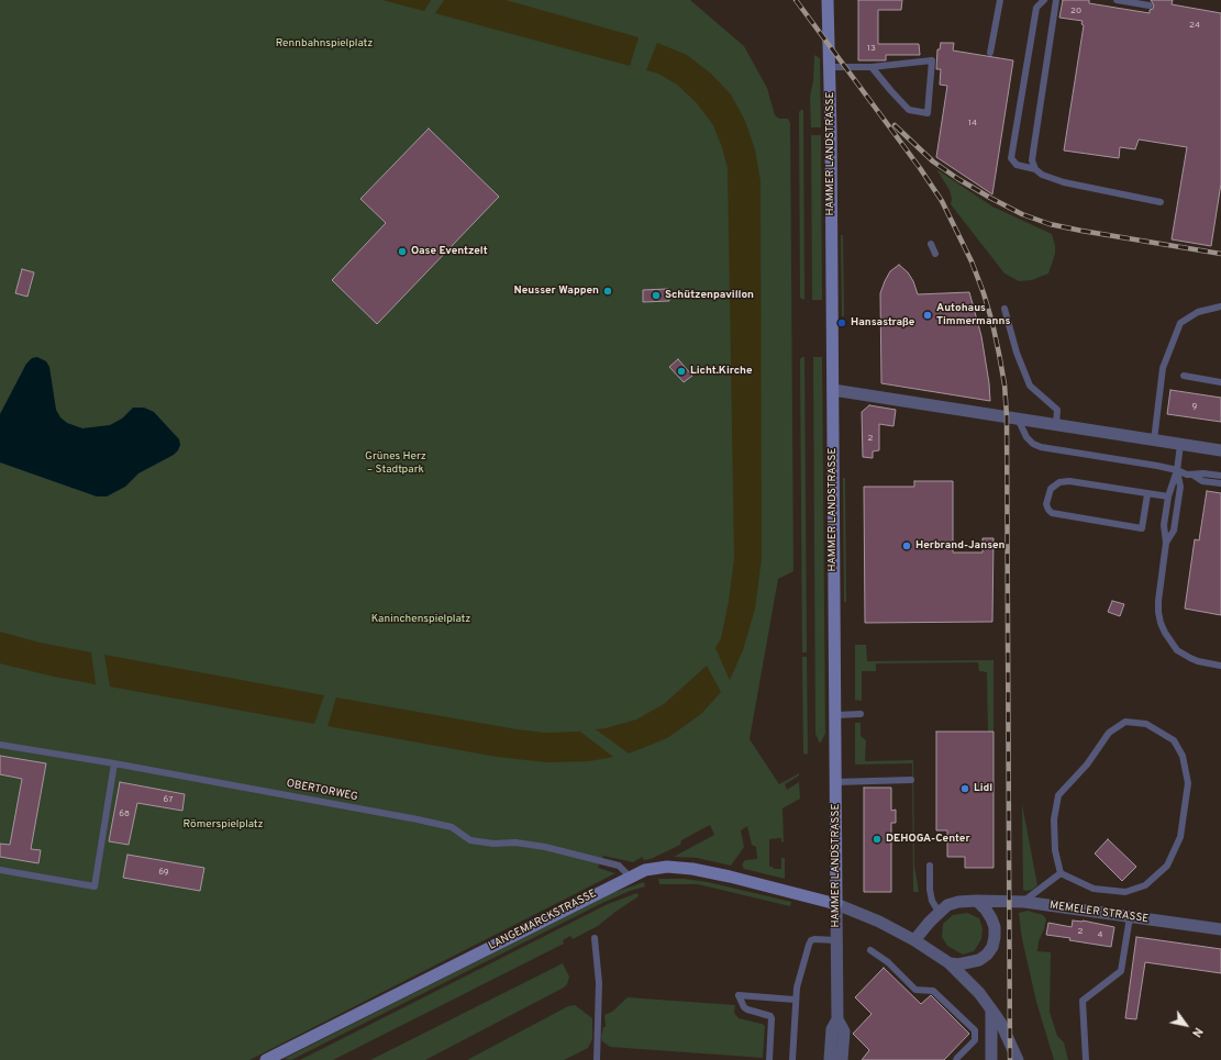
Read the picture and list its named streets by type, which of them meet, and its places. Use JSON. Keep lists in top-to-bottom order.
{
  "streets": {
    "main road": ["HAMMER LANDSTRASSE", "LANGEMARCKSTRASSE"],
    "street": ["MEMELER STRASSE"],
    "lane": ["OBERTORWEG"]
  },
  "crossings": [
    ["HAMMER LANDSTRASSE", "LANGEMARCKSTRASSE"],
    ["OBERTORWEG", "LANGEMARCKSTRASSE"]
  ],
  "parks": [
    "Rennbahnspielplatz",
    "Grünes Herz – Stadtpark",
    "Kaninchenspielplatz",
    "Römerspielplatz"
  ],
  "places": [
    "Oase Eventzelt",
    "Neusser Wappen",
    "Schützenpavillon",
    "Autohaus Timmermanns",
    "Hansastraße",
    "Licht.Kirche",
    "Herbrand-Jansen",
    "Lidl",
    "DEHOGA-Center"
  ],
  "house_numbers": [
    "20",
    "24",
    "13",
    "14",
    "9",
    "2",
    "67",
    "68",
    "69",
    "2",
    "4"
  ],
  "north": "bottom right"
}
